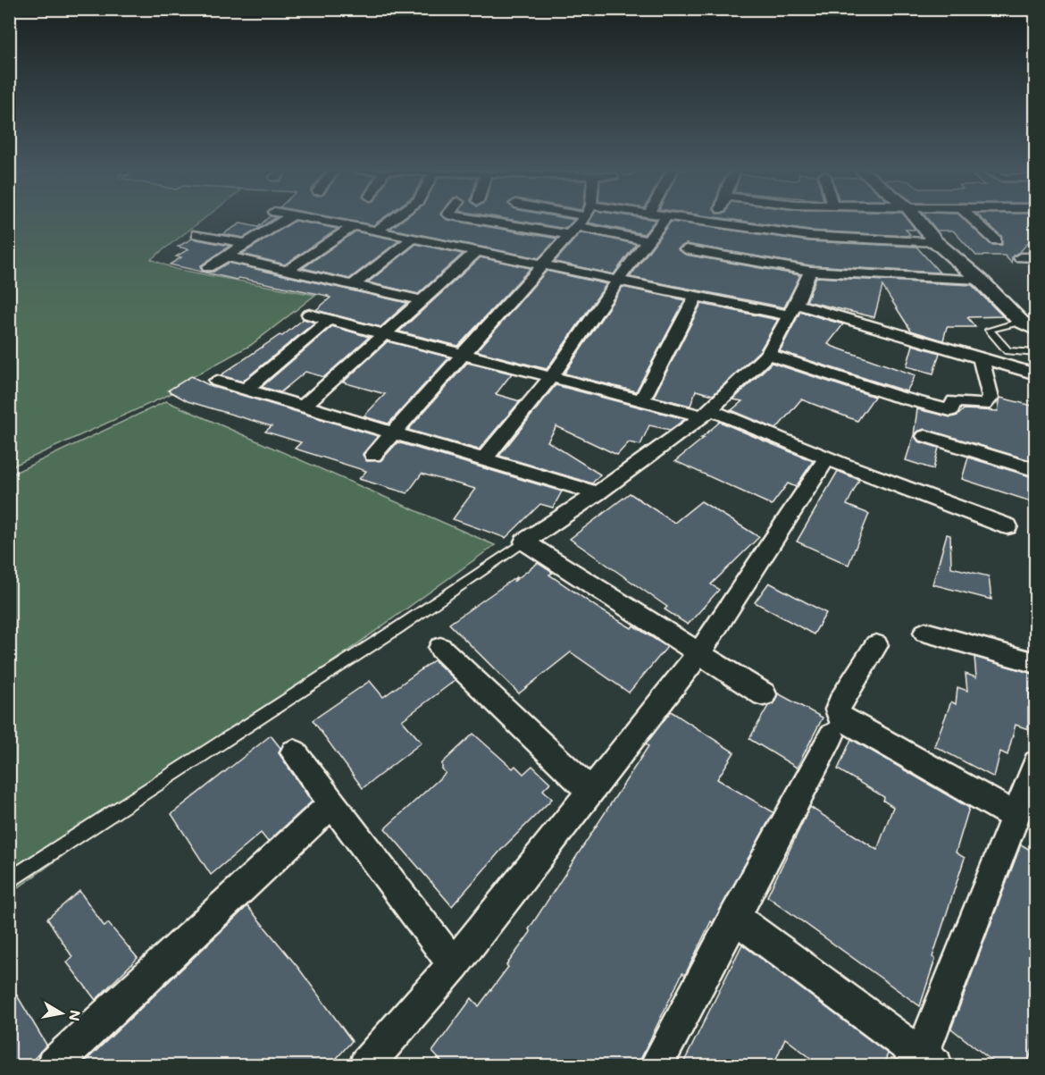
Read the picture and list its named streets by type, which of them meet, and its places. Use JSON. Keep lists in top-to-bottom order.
{
  "north": "right"
}
